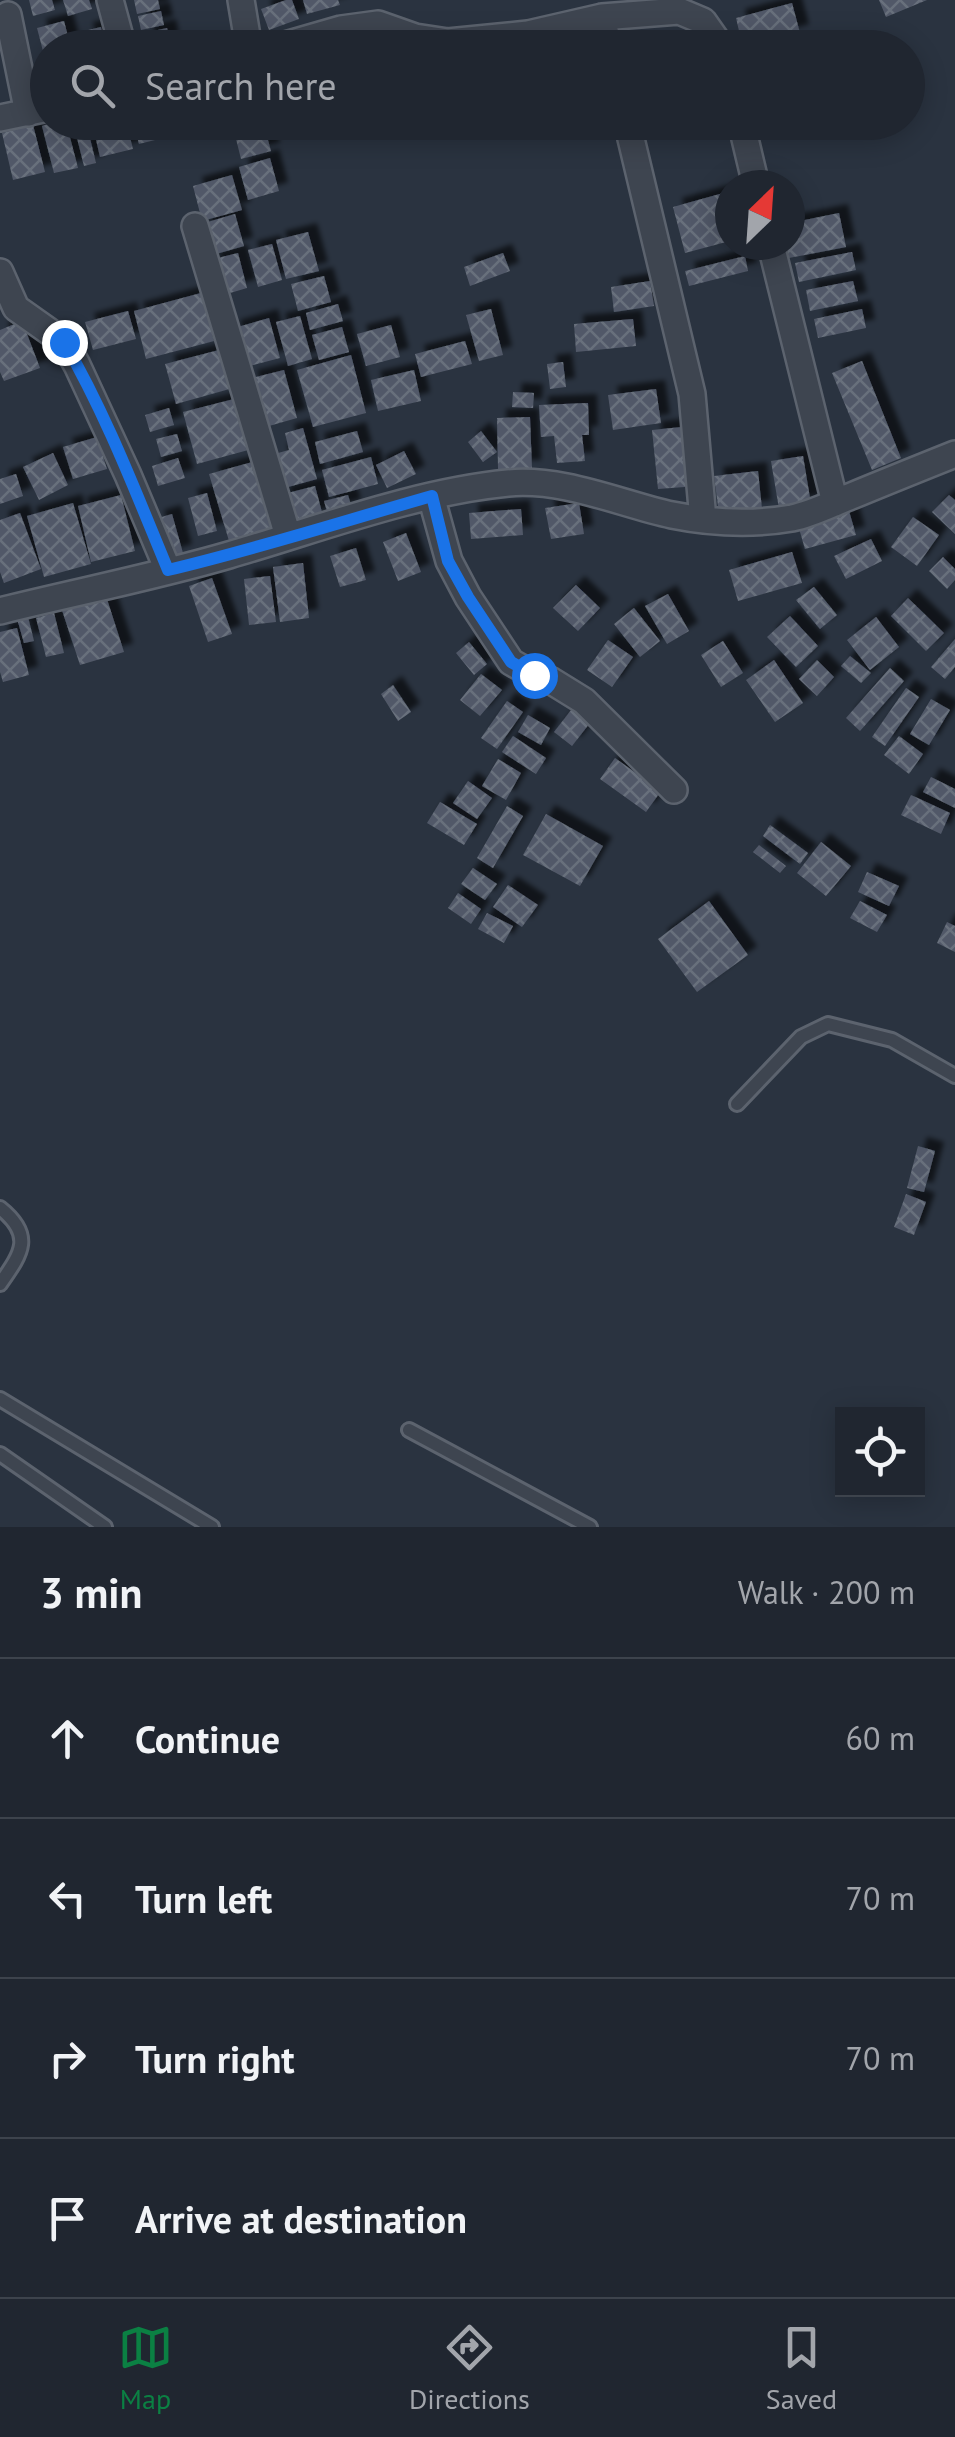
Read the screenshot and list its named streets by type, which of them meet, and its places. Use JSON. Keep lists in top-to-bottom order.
{
  "north": "top right",
  "page": {
    "search": "Search here",
    "heading": ["3 min", "Walk · 200 m"],
    "list": [
      ["Continue", "60 m"],
      ["Turn left", "70 m"],
      ["Turn right", "70 m"],
      "Arrive at destination"
    ],
    "nav": ["Map", "Directions", "Saved"]
  }
}
